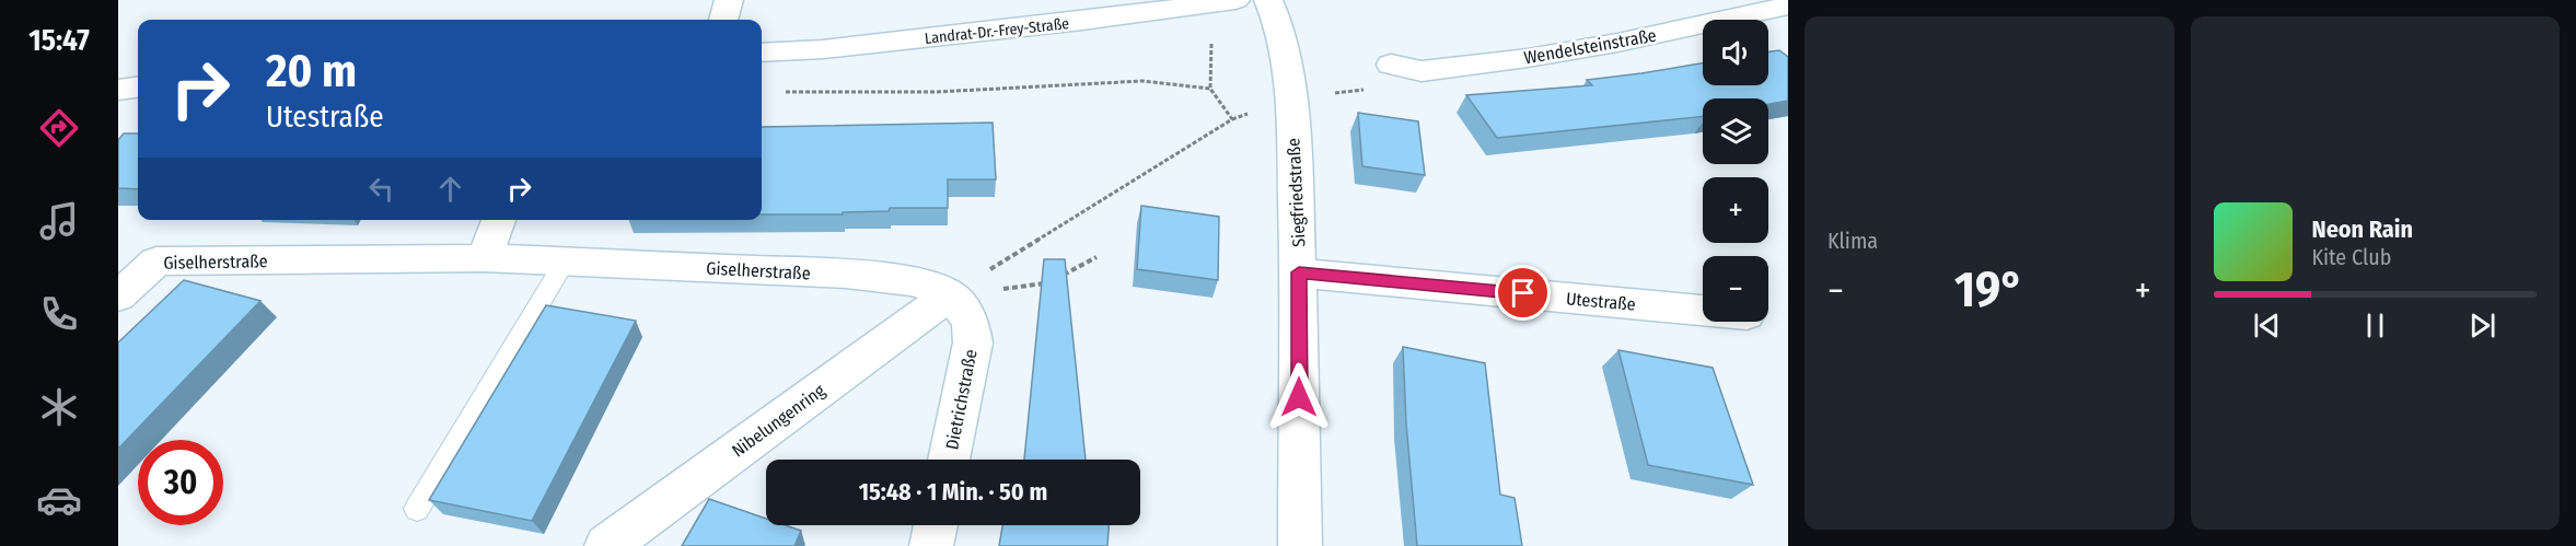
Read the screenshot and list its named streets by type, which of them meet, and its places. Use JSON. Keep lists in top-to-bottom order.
{
  "streets": {
    "street": [
      "Landrat-Dr.-Frey-Straße",
      "Wendelsteinstraße",
      "Siegfriedstraße",
      "Giselherstraße",
      "Utestraße",
      "Dietrichstraße",
      "Nibelungenring"
    ]
  },
  "crossings": [
    ["Siegfriedstraße", "Utestraße"],
    ["Giselherstraße", "Dietrichstraße"],
    ["Giselherstraße", "Nibelungenring"],
    ["Dietrichstraße", "Nibelungenring"]
  ],
  "page": {
    "tabs": "15:47",
    "tile": "Klima",
    "map_buttons": ["+", "−"],
    "turn": ["20 m", "Utestraße"],
    "song": ["Neon Rain", "Kite Club"],
    "heat": ["−", "19°", "+"],
    "limit": "30",
    "trip": "15:48 · 1 Min. · 50 m"
  }
}
